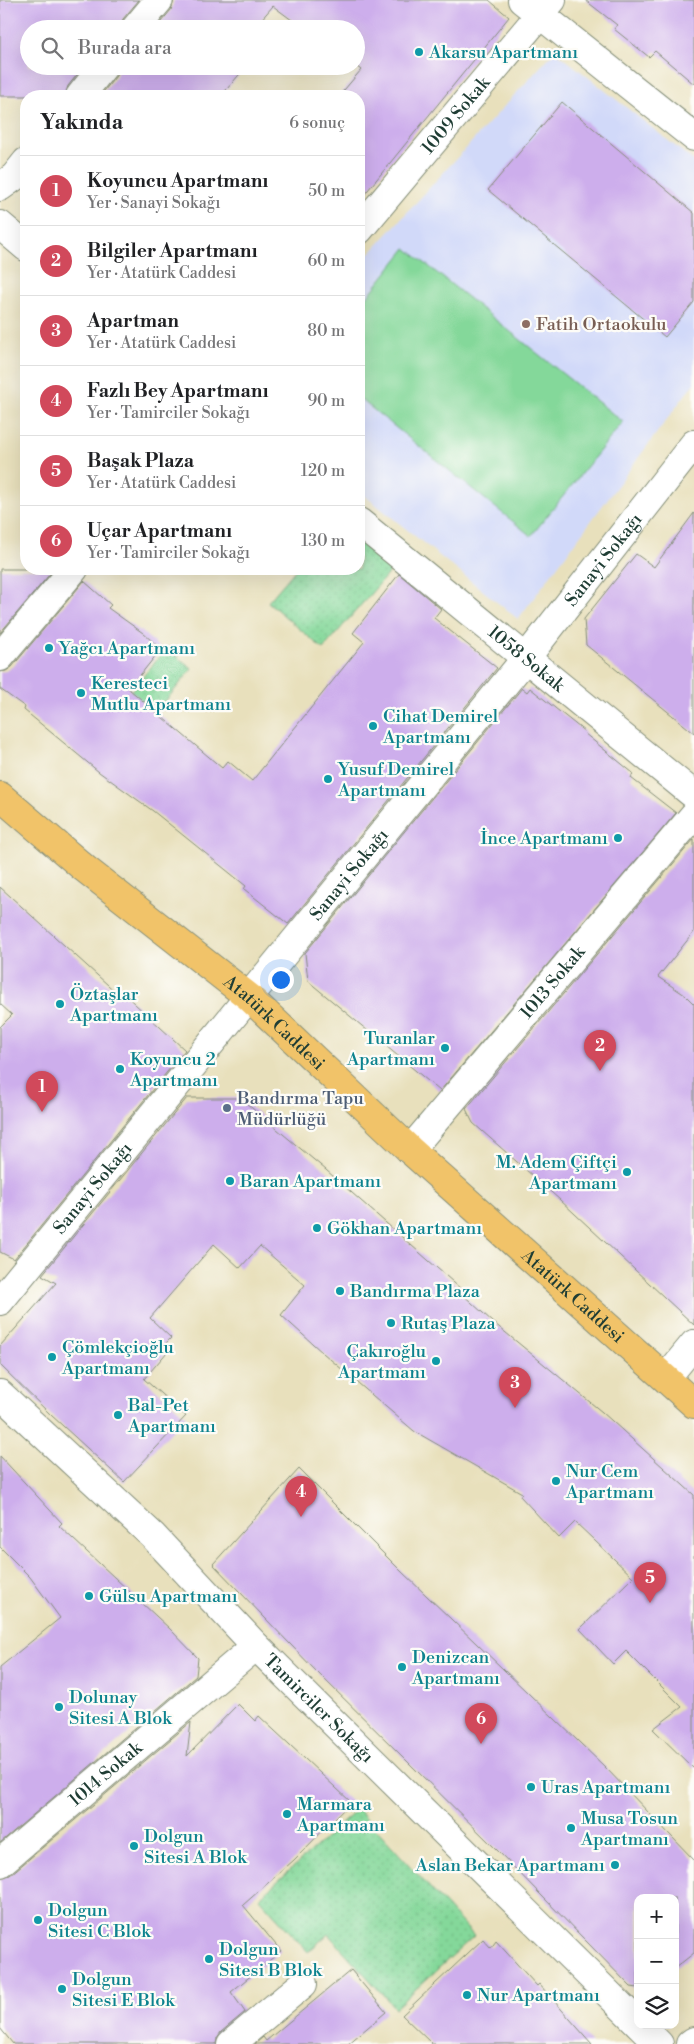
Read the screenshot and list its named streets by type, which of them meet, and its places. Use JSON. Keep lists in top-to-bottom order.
{
  "streets": {
    "main road": ["Atatürk Caddesi"],
    "street": [
      "1009 Sokak",
      "Sanayi Sokağı",
      "1058 Sokak",
      "1013 Sokak",
      "Tamirciler Sokağı",
      "1014 Sokak"
    ]
  },
  "crossings": [
    ["Sanayi Sokağı", "1058 Sokak"],
    ["Sanayi Sokağı", "Atatürk Caddesi"],
    ["1013 Sokak", "Atatürk Caddesi"],
    ["Tamirciler Sokağı", "1014 Sokak"]
  ],
  "places": [
    "Akarsu Apartmanı",
    "Fatih Ortaokulu",
    "Yağcı Apartmanı",
    "Keresteci Mutlu Apartmanı",
    "Cihat Demirel Apartmanı",
    "Yusuf Demirel Apartmanı",
    "İnce Apartmanı",
    "Öztaşlar Apartmanı",
    "Turanlar Apartmanı",
    "Koyuncu 2 Apartmanı",
    "Bandırma Tapu Müdürlüğü",
    "M. Adem Çiftçi Apartmanı",
    "Baran Apartmanı",
    "Gökhan Apartmanı",
    "Bandırma Plaza",
    "Rutaş Plaza",
    "Çömlekçioğlu Apartmanı",
    "Çakıroğlu Apartmanı",
    "Bal-Pet Apartmanı",
    "Nur Cem Apartmanı",
    "Gülsu Apartmanı",
    "Denizcan Apartmanı",
    "Dolunay Sitesi A Blok",
    "Uras Apartmanı",
    "Marmara Apartmanı",
    "Musa Tosun Apartmanı",
    "Dolgun Sitesi A Blok",
    "Aslan Bekar Apartmanı",
    "Dolgun Sitesi C Blok",
    "Dolgun Sitesi B Blok",
    "Dolgun Sitesi E Blok",
    "Nur Apartmanı"
  ],
  "page": {
    "search": "Burada ara",
    "heading": ["Yakında", "6 sonuç"],
    "list": [
      {
        "mark": "1",
        "name": "Koyuncu Apartmanı",
        "note": "Yer · Sanayi Sokağı",
        "value": "50 m"
      },
      {
        "mark": "2",
        "name": "Bilgiler Apartmanı",
        "note": "Yer · Atatürk Caddesi",
        "value": "60 m"
      },
      {
        "mark": "3",
        "name": "Apartman",
        "note": "Yer · Atatürk Caddesi",
        "value": "80 m"
      },
      {
        "mark": "4",
        "name": "Fazlı Bey Apartmanı",
        "note": "Yer · Tamirciler Sokağı",
        "value": "90 m"
      },
      {
        "mark": "5",
        "name": "Başak Plaza",
        "note": "Yer · Atatürk Caddesi",
        "value": "120 m"
      },
      {
        "mark": "6",
        "name": "Uçar Apartmanı",
        "note": "Yer · Tamirciler Sokağı",
        "value": "130 m"
      }
    ],
    "pins": [
      "2",
      "1",
      "3",
      "4",
      "5",
      "6"
    ],
    "map_buttons": ["+", "−"]
  }
}
